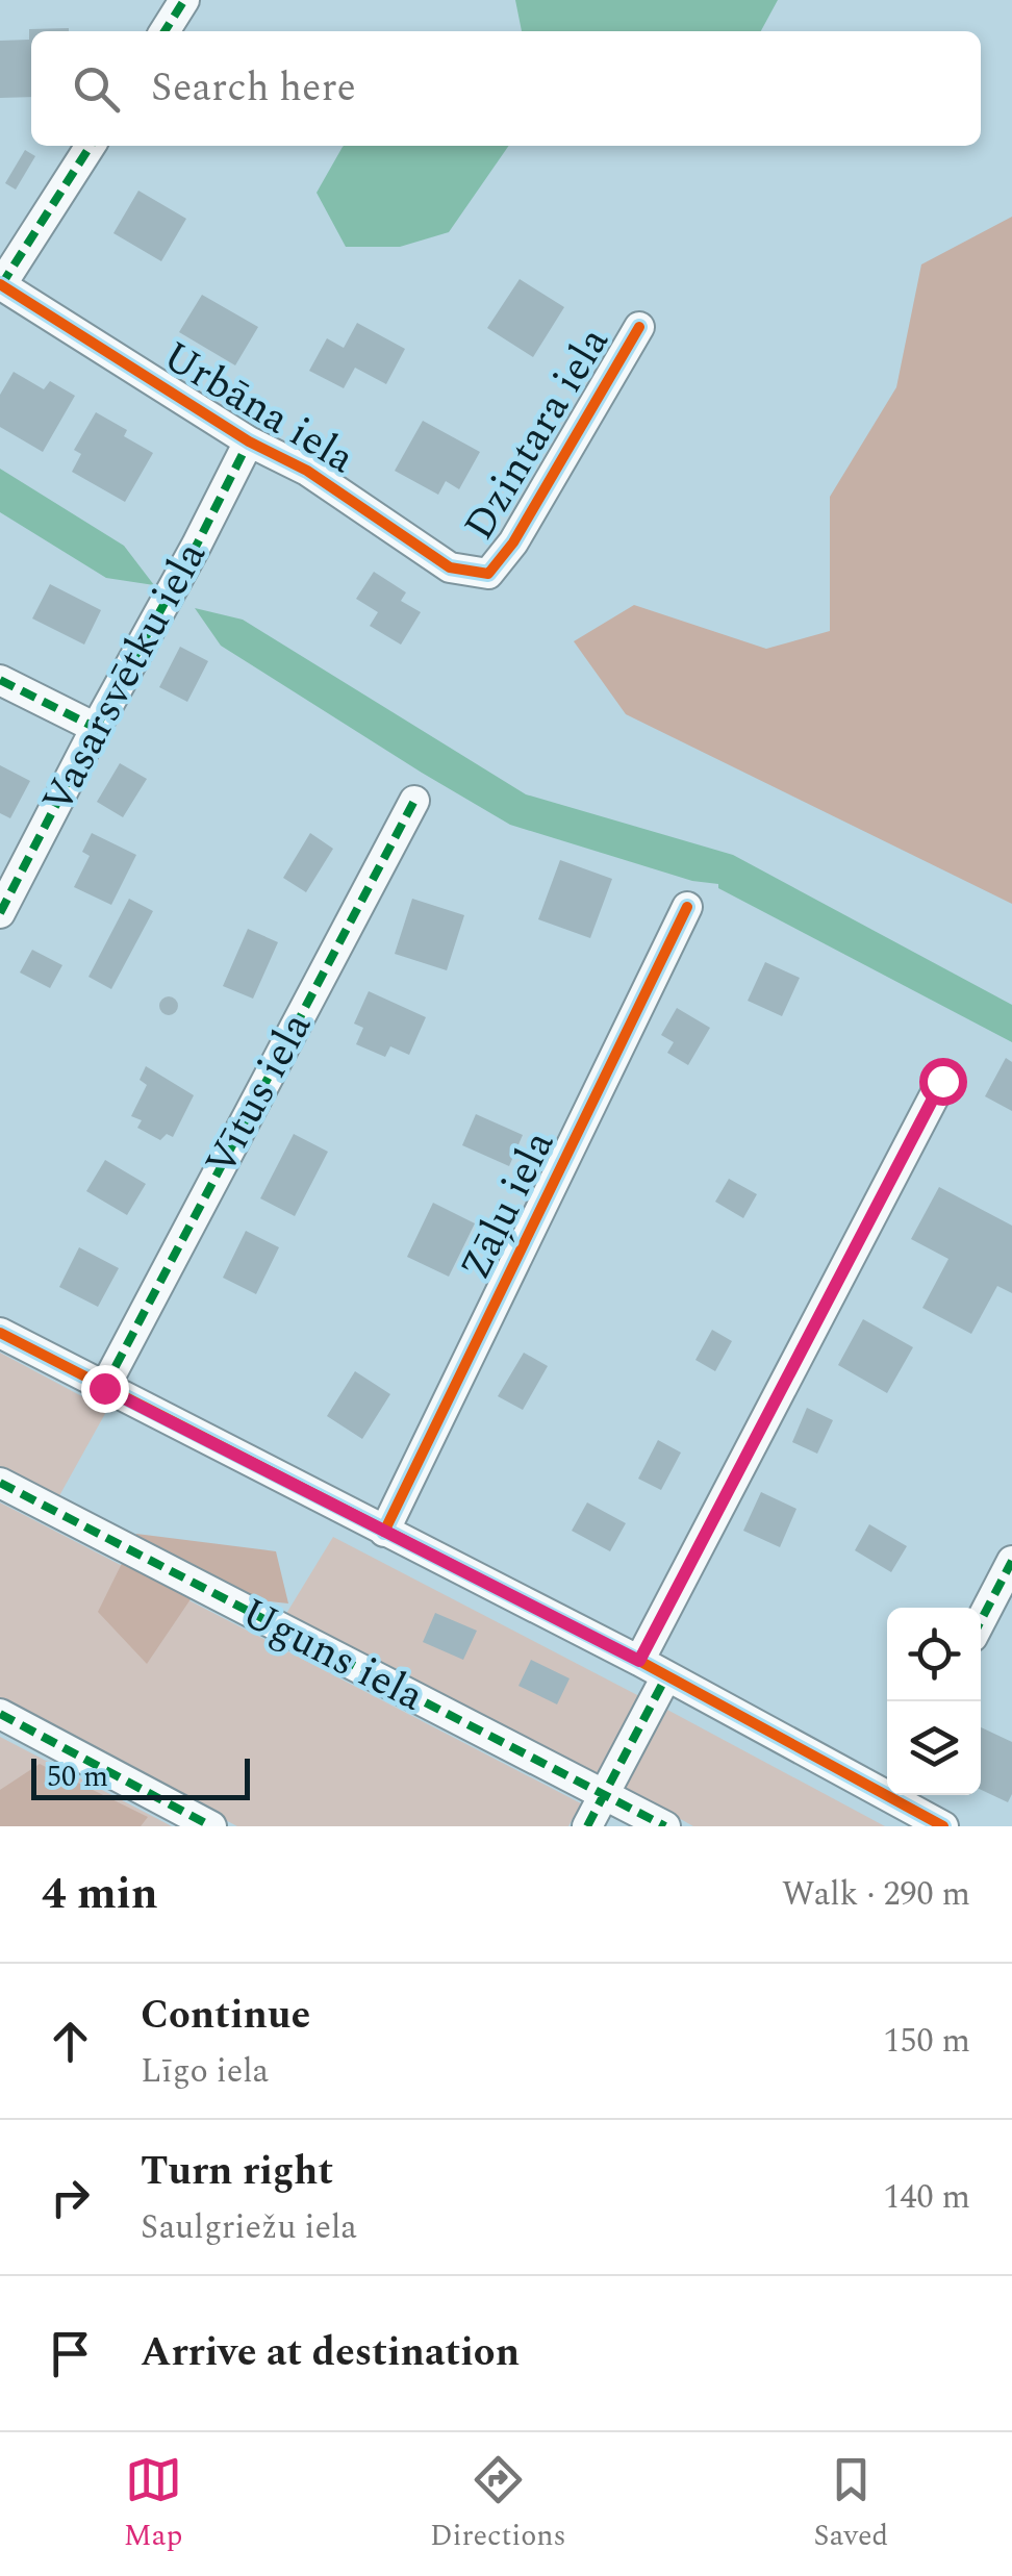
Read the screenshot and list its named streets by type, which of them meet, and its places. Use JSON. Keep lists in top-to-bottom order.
{
  "streets": {
    "street": [
      "Urbāna iela",
      "Dzintara iela",
      "Vasarsvētku iela",
      "Vītus iela",
      "Zāļu iela",
      "Uguns iela"
    ]
  },
  "crossings": [
    ["Urbāna iela", "Dzintara iela"],
    ["Urbāna iela", "Vasarsvētku iela"]
  ],
  "scale_bar": "50 m",
  "page": {
    "search": "Search here",
    "scale": "50 m",
    "heading": ["4 min", "Walk · 290 m"],
    "list": [
      ["Continue", "Līgo iela", "150 m"],
      ["Turn right", "Saulgriežu iela", "140 m"],
      "Arrive at destination"
    ],
    "nav": ["Map", "Directions", "Saved"]
  }
}
